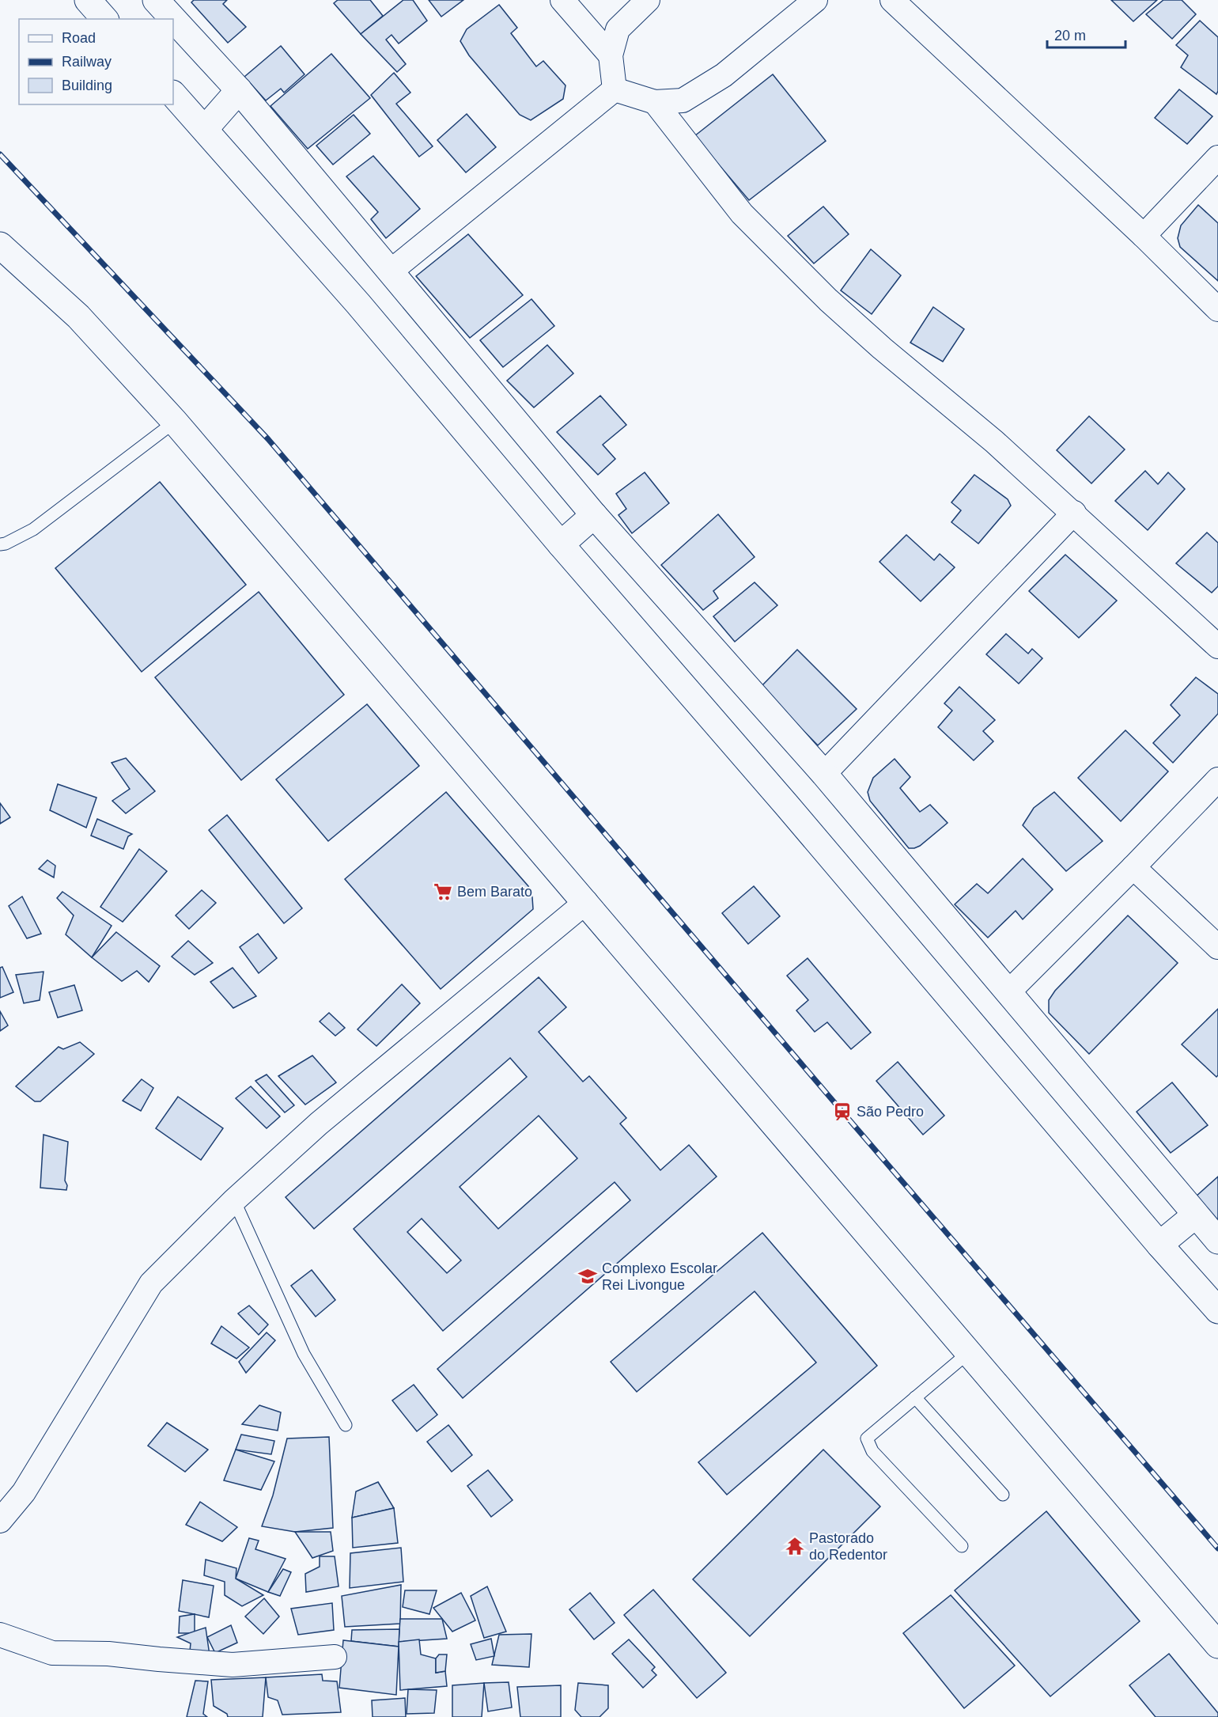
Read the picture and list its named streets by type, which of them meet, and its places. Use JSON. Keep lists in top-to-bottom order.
{
  "places": {
    "supermarket": ["Bem Barato"],
    "station": ["São Pedro"],
    "school or university": ["Complexo Escolar Rei Livongue"],
    "temple": ["Pastorado do Redentor"]
  },
  "legend": ["Road", "Railway", "Building"],
  "scale_bar": "20 m"
}
